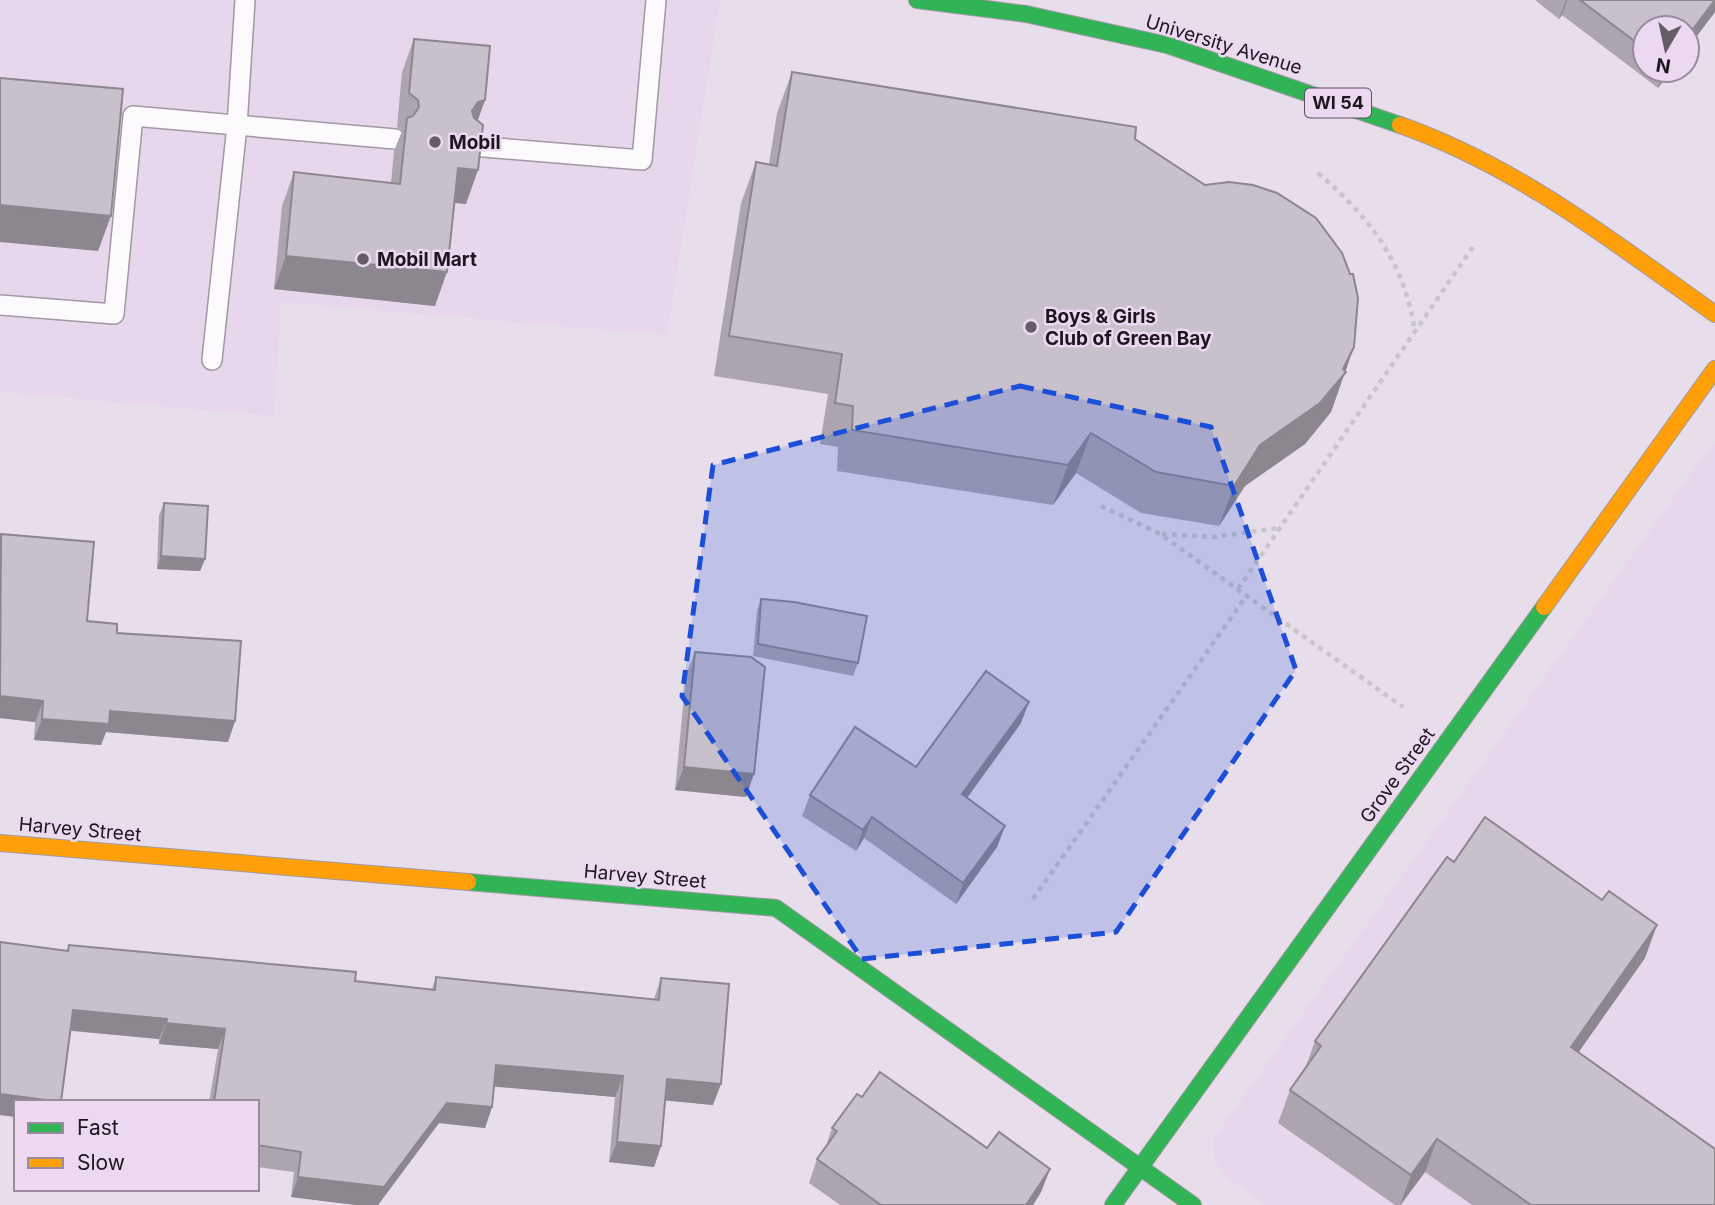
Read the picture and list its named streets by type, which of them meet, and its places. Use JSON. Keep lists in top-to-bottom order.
{
  "streets": {
    "street": [
      "University Avenue",
      "WI 54",
      "Grove Street",
      "Harvey Street"
    ]
  },
  "crossings": [
    ["Grove Street", "Harvey Street"]
  ],
  "places": ["Mobil", "Mobil Mart", "Boys & Girls Club of Green Bay"],
  "legend": ["Fast", "Slow"],
  "north": "bottom"
}
